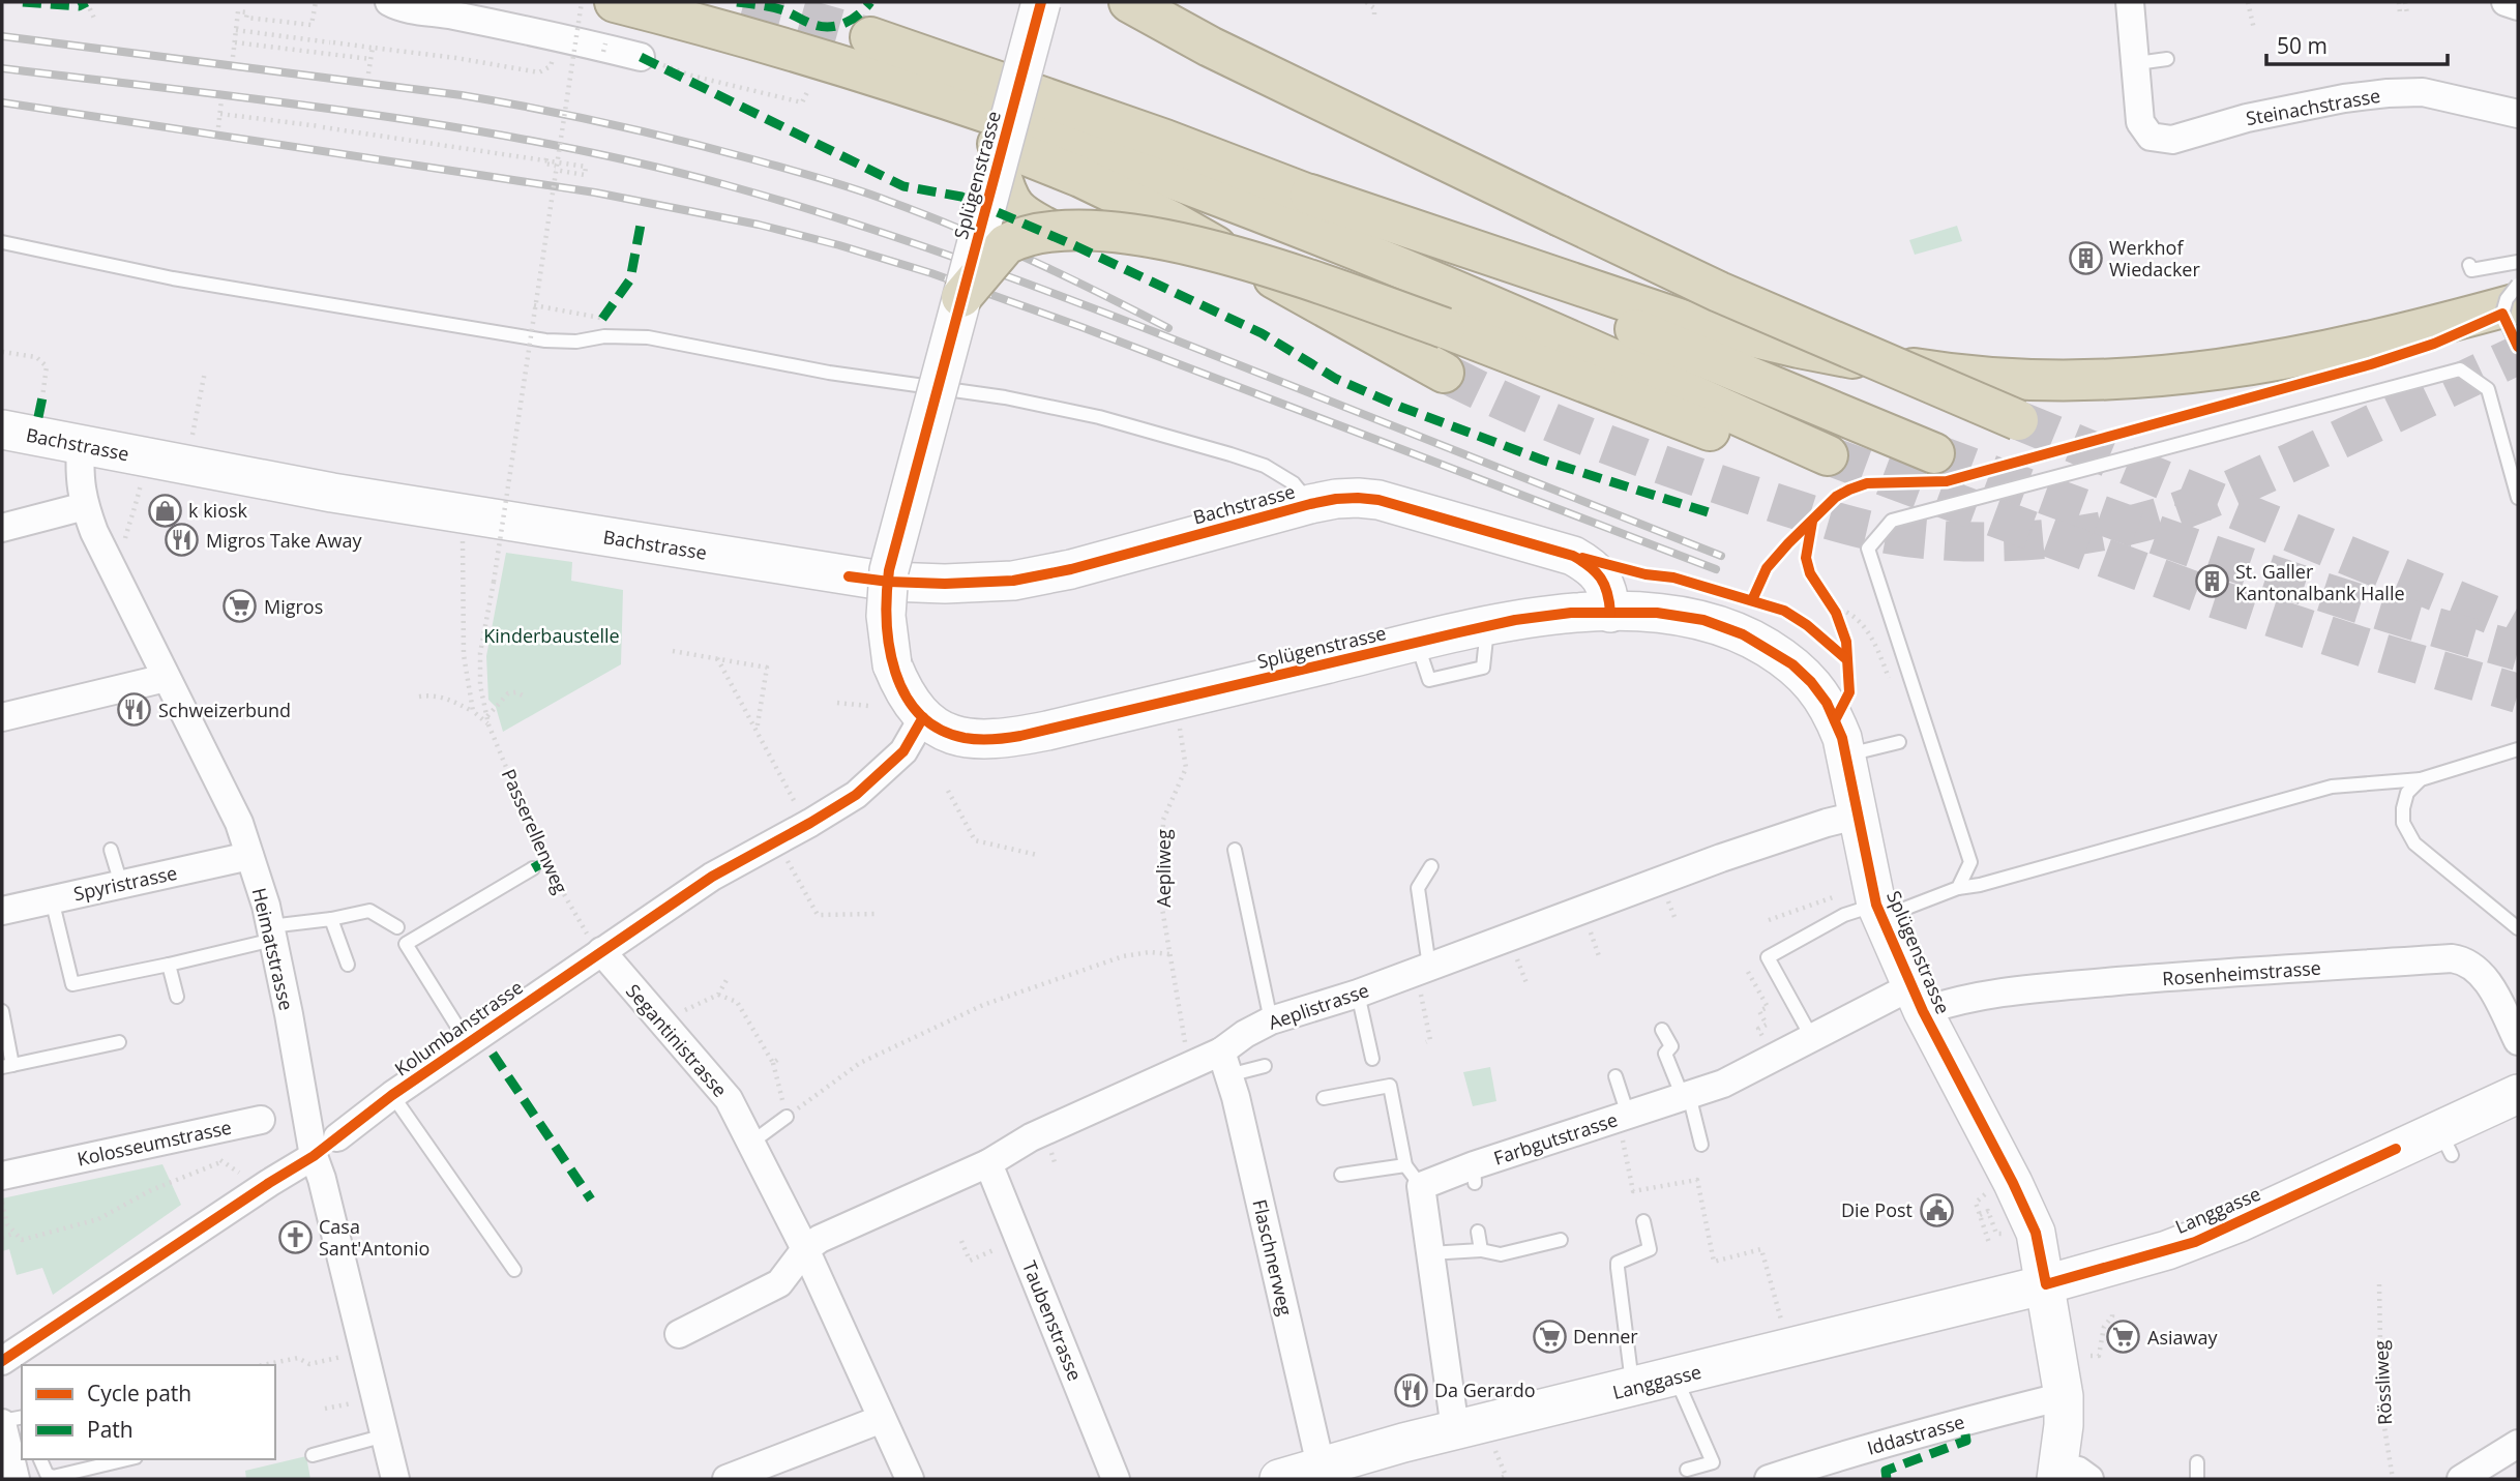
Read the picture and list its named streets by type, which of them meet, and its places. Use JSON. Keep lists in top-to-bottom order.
{
  "streets": {
    "main road": ["Splügenstrasse", "Bachstrasse", "Langgasse"],
    "street": [
      "Steinachstrasse",
      "Spyristrasse",
      "Heimatstrasse",
      "Rosenheimstrasse",
      "Aeplistrasse",
      "Kolumbanstrasse",
      "Segantinistrasse",
      "Farbgutstrasse",
      "Kolosseumstrasse",
      "Flaschnerweg",
      "Taubenstrasse",
      "Iddastrasse"
    ],
    "path": ["Passerellenweg", "Aepliweg", "Rössliweg"]
  },
  "crossings": [
    ["Splügenstrasse", "Bachstrasse"],
    ["Splügenstrasse", "Rosenheimstrasse"],
    ["Splügenstrasse", "Aeplistrasse"],
    ["Splügenstrasse", "Kolumbanstrasse"],
    ["Splügenstrasse", "Farbgutstrasse"],
    ["Splügenstrasse", "Langgasse"],
    ["Splügenstrasse", "Iddastrasse"],
    ["Bachstrasse", "Heimatstrasse"],
    ["Passerellenweg", "Kolumbanstrasse"],
    ["Passerellenweg", "Segantinistrasse"],
    ["Spyristrasse", "Heimatstrasse"],
    ["Rosenheimstrasse", "Farbgutstrasse"],
    ["Aeplistrasse", "Segantinistrasse"],
    ["Aeplistrasse", "Flaschnerweg"],
    ["Aeplistrasse", "Taubenstrasse"],
    ["Kolumbanstrasse", "Segantinistrasse"],
    ["Langgasse", "Flaschnerweg"]
  ],
  "parks": ["Kinderbaustelle"],
  "places": {
    "building": ["Werkhof Wiedacker", "St. Galler Kantonalbank Halle"],
    "shop": ["k kiosk"],
    "restaurant": ["Migros Take Away", "Schweizerbund", "Da Gerardo"],
    "supermarket": ["Migros", "Denner", "Asiaway"],
    "public building": ["Die Post"],
    "church": ["Casa Sant'Antonio"]
  },
  "legend": ["Cycle path", "Path"],
  "scale_bar": "50 m"
}
